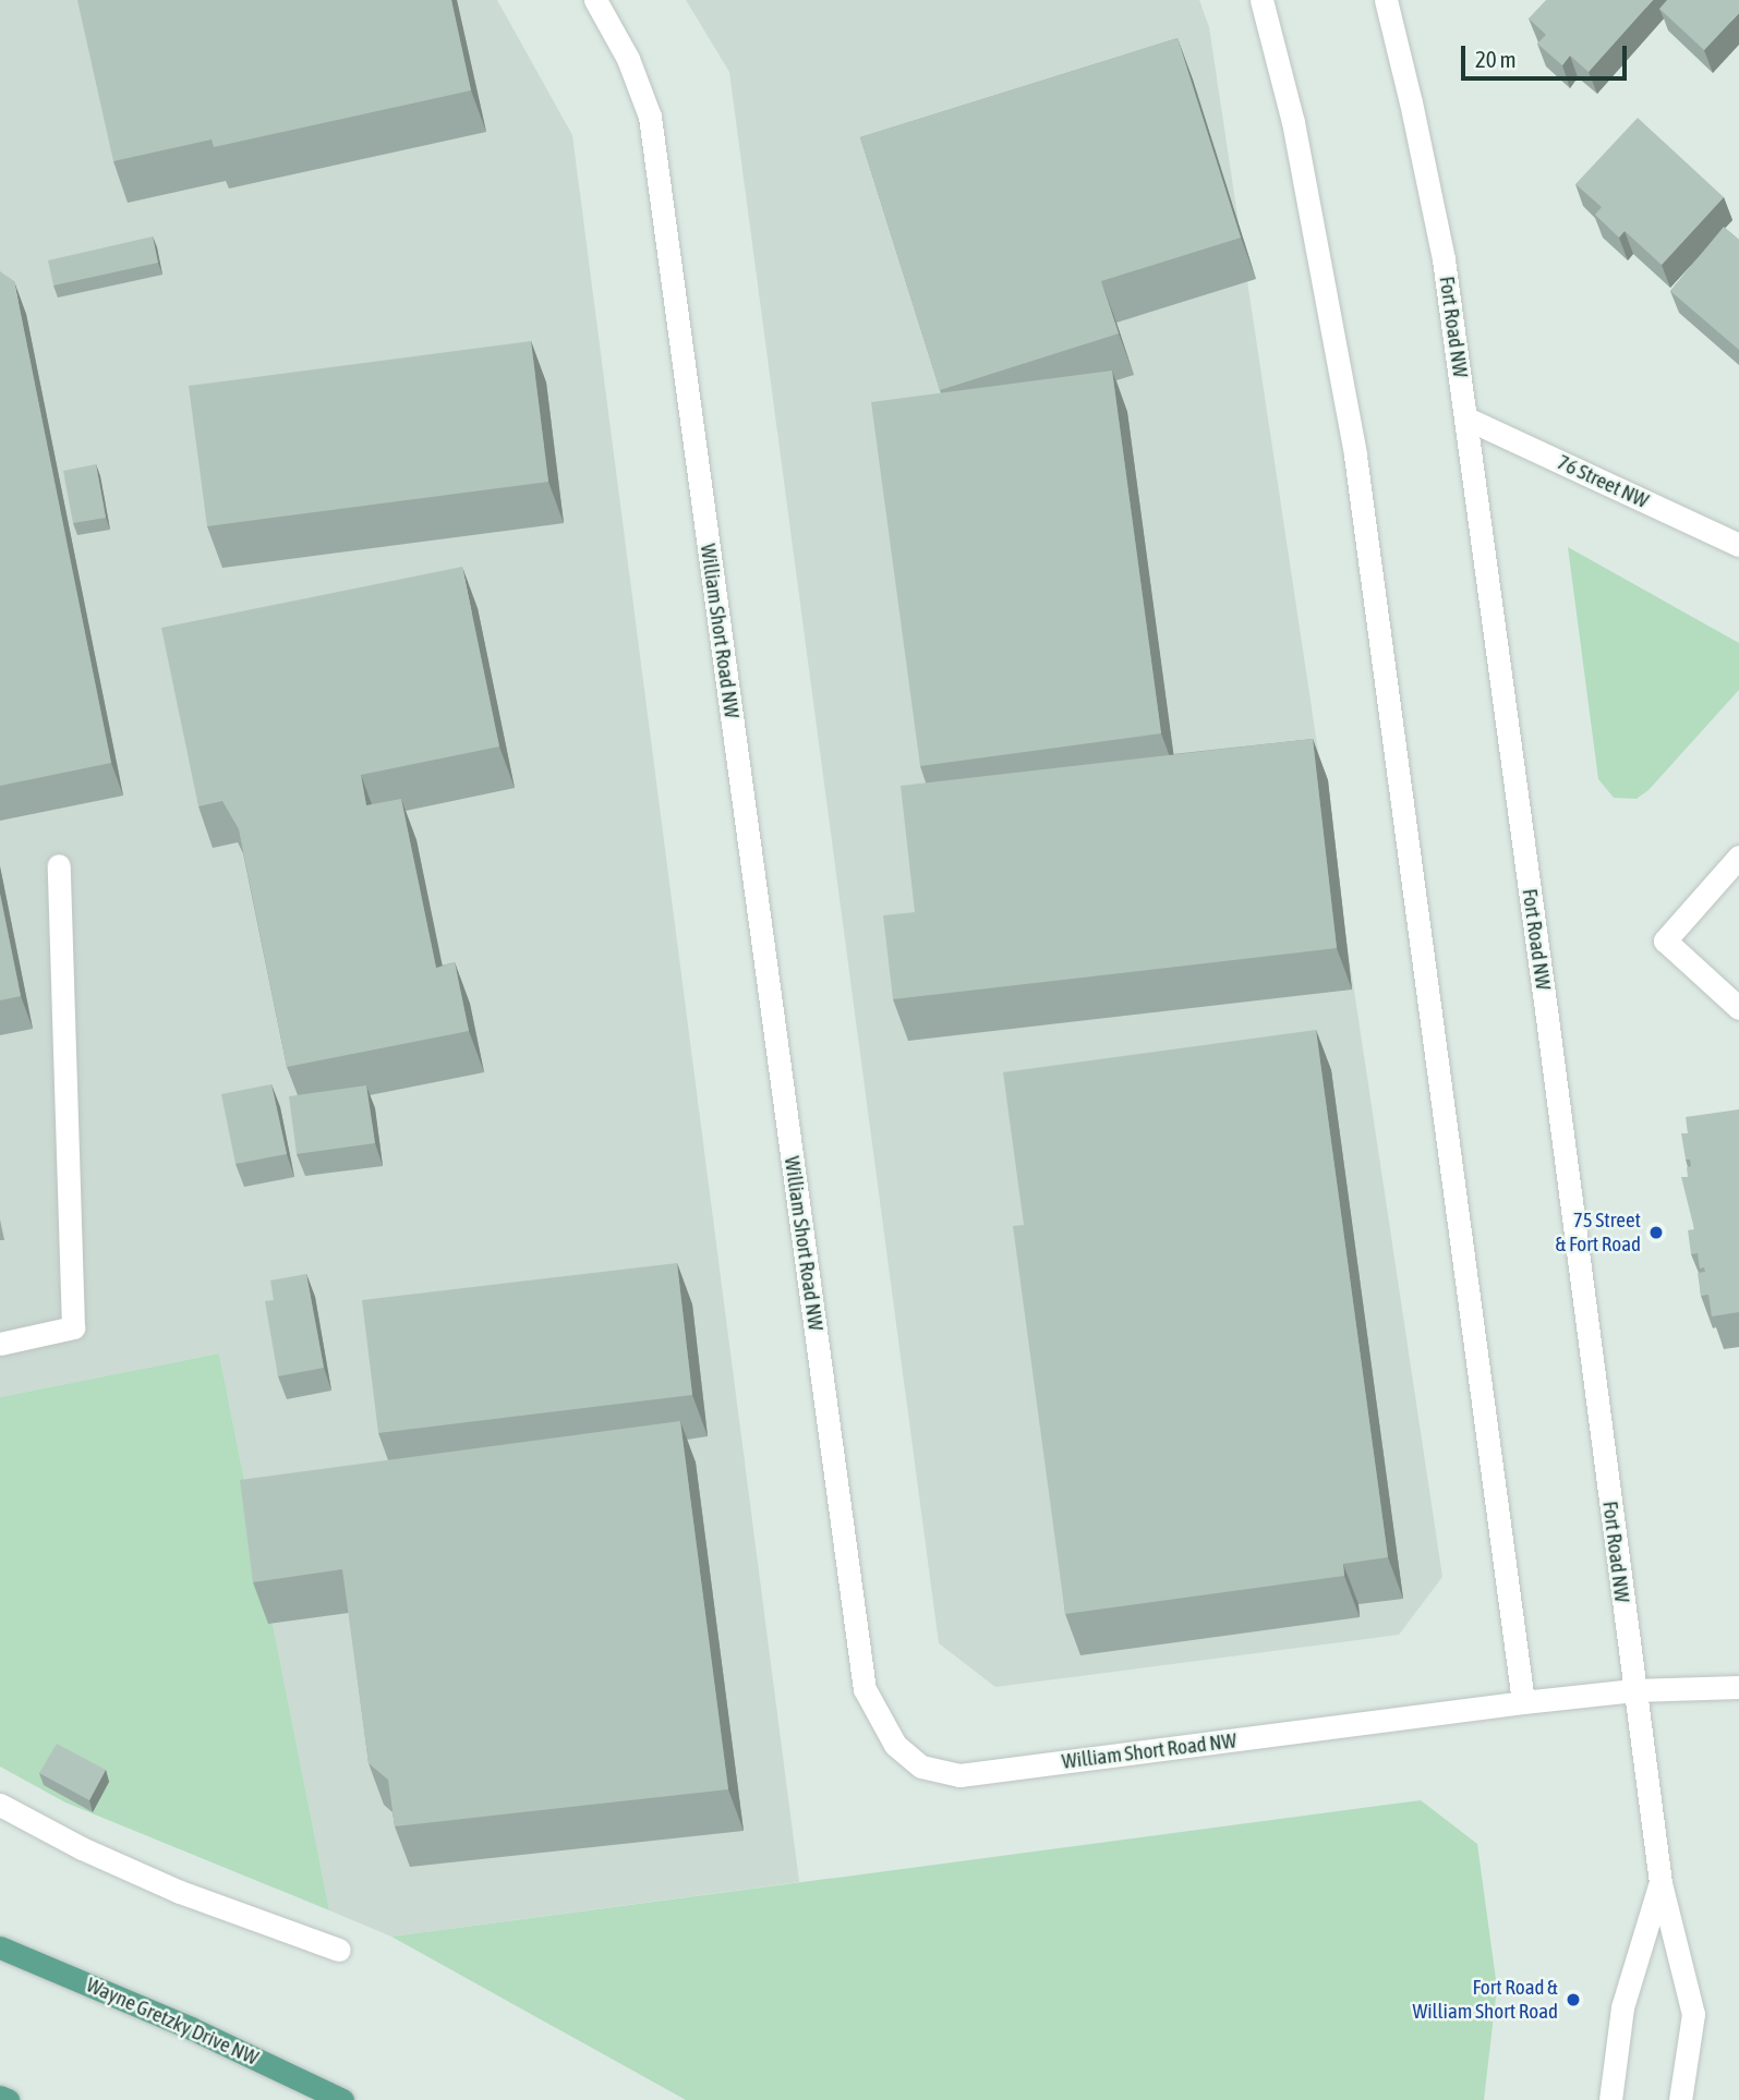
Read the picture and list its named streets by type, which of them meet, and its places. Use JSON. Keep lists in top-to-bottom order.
{
  "streets": {
    "main road": ["Wayne Gretzky Drive NW"],
    "street": ["Fort Road NW", "76 Street NW", "William Short Road NW"]
  },
  "crossings": [
    ["Fort Road NW", "76 Street NW"],
    ["Fort Road NW", "William Short Road NW"]
  ],
  "places": ["75 Street & Fort Road", "Fort Road & William Short Road"],
  "scale_bar": "20 m"
}
